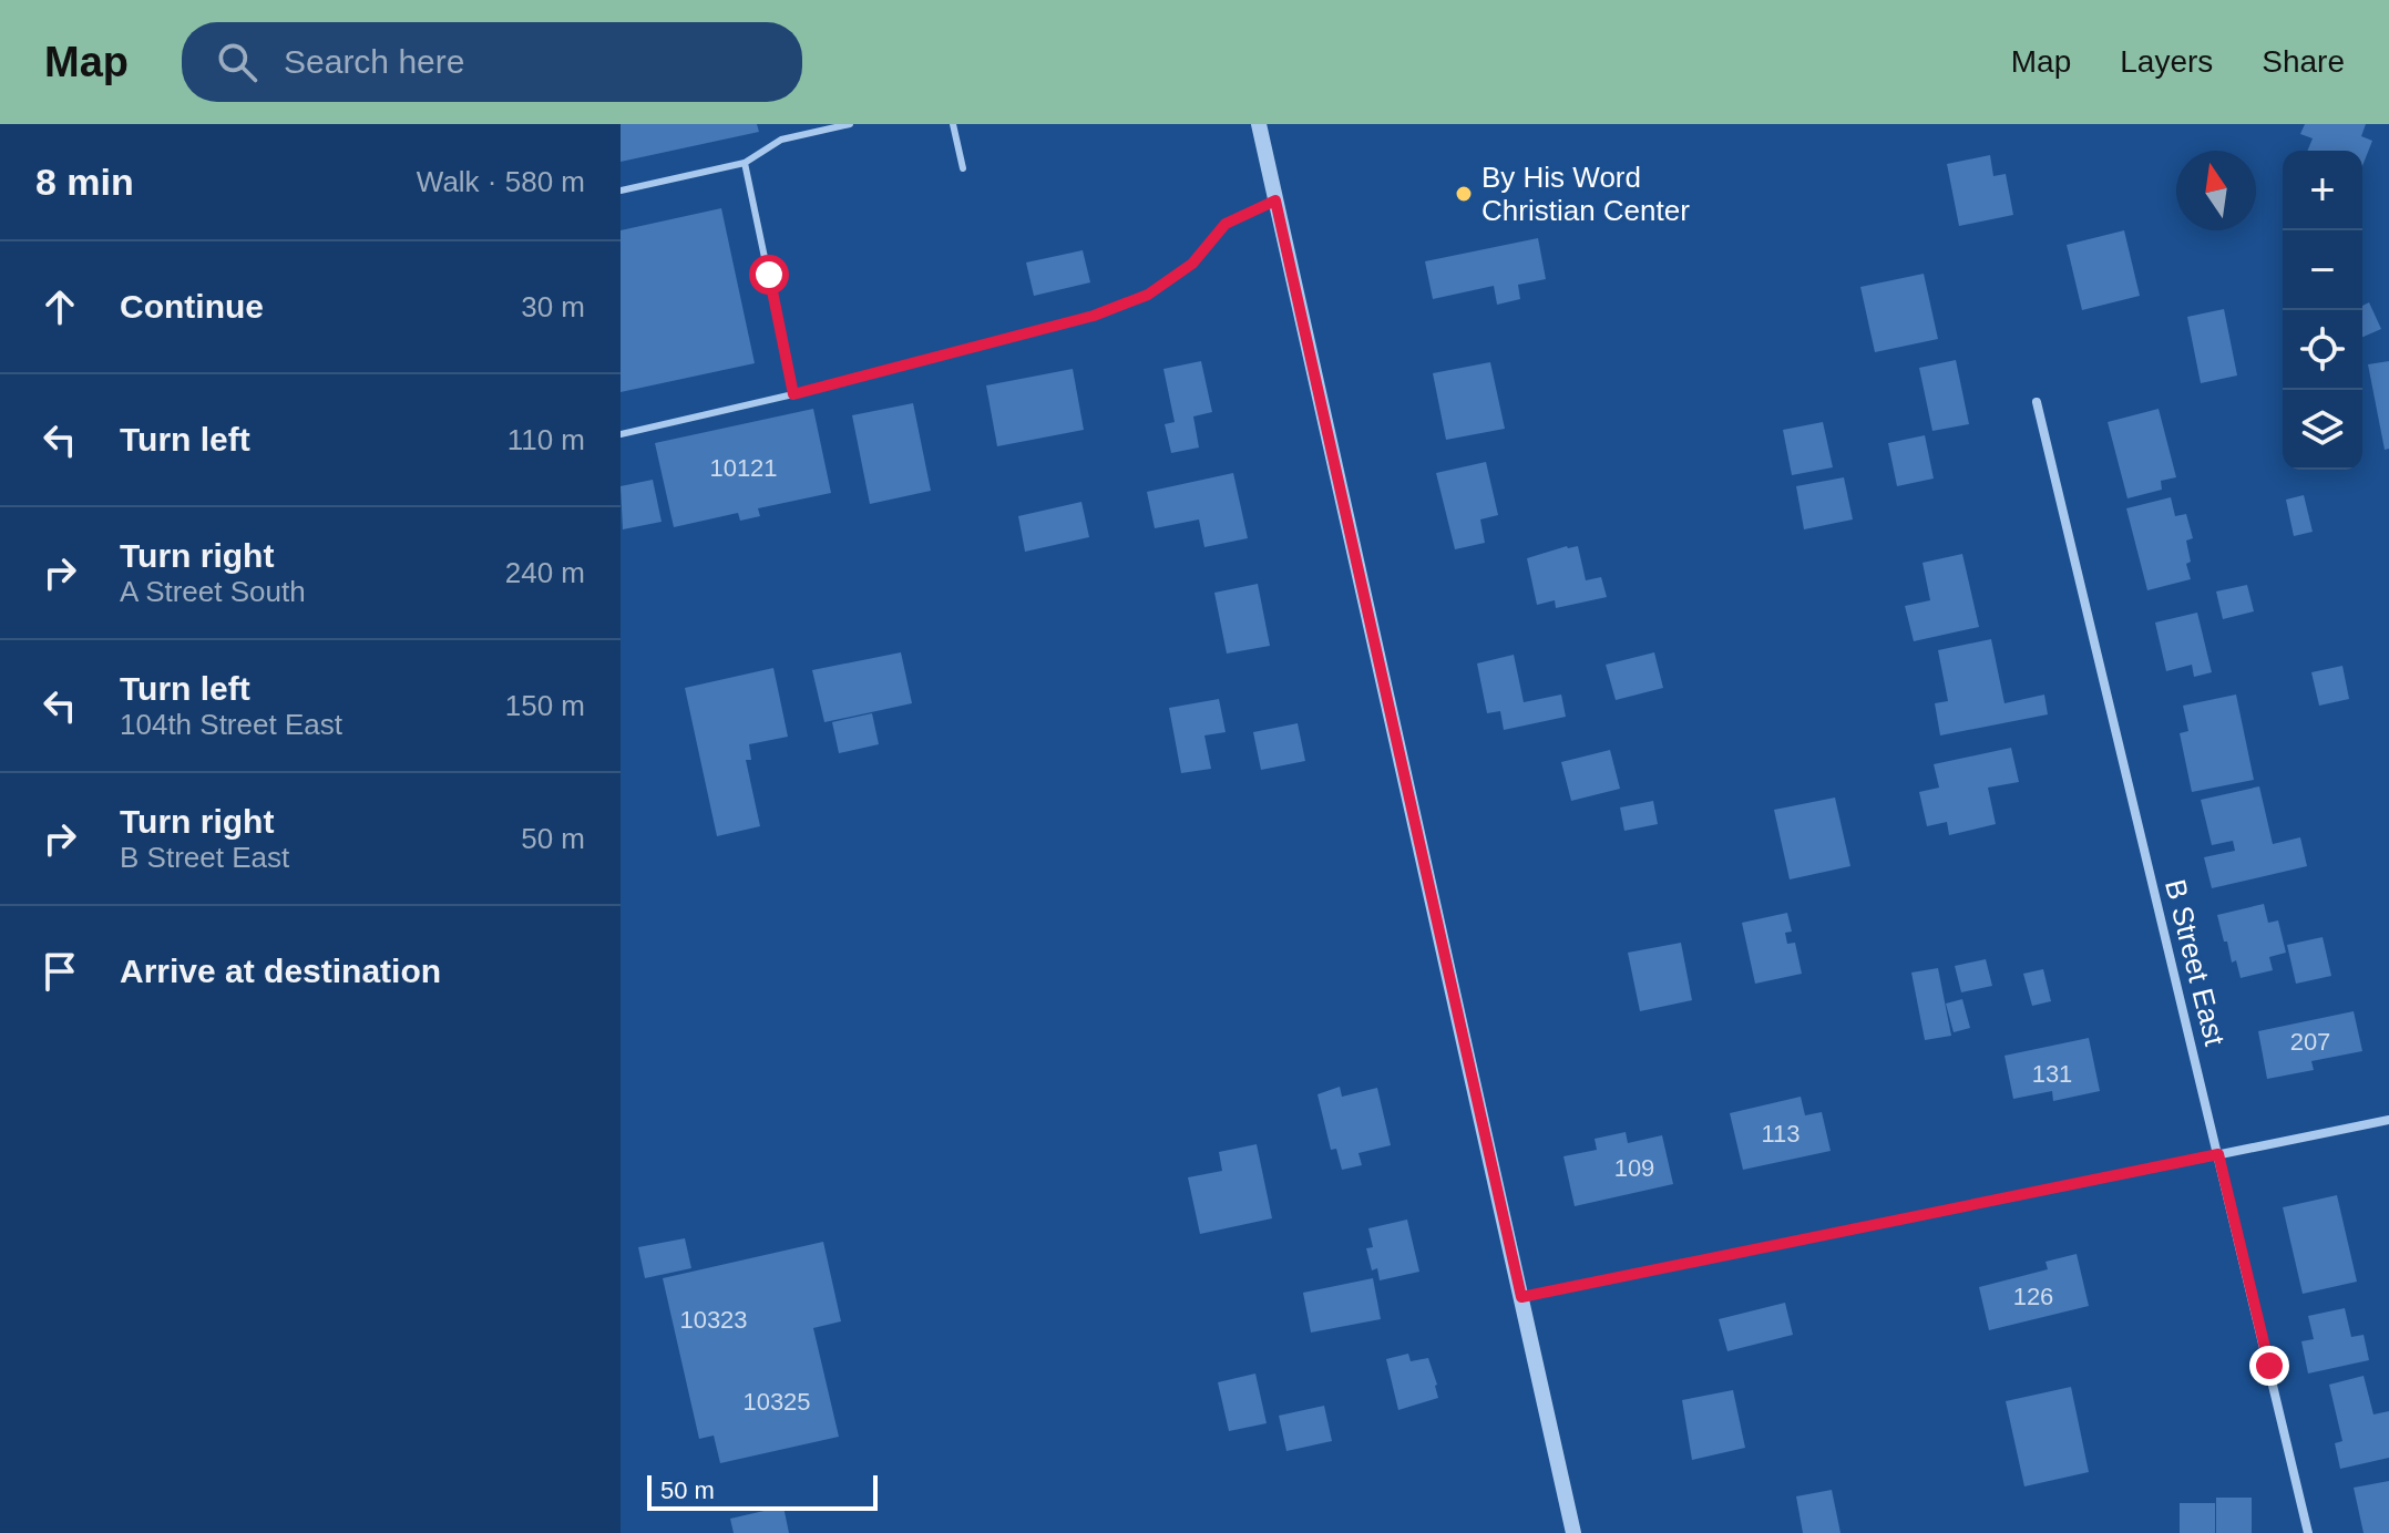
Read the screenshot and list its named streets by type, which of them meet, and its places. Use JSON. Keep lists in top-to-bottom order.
{
  "streets": {
    "street": ["B Street East"]
  },
  "places": ["By His Word Christian Center"],
  "house_numbers": [
    "10121",
    "207",
    "131",
    "113",
    "109",
    "126",
    "10323",
    "10325"
  ],
  "scale_bar": "50 m",
  "north": "top",
  "page": {
    "header": "Map",
    "search": "Search here",
    "nav": ["Map", "Layers", "Share"],
    "heading": ["8 min", "Walk · 580 m"],
    "map_buttons": ["+", "−"],
    "list": [
      ["Continue", "30 m"],
      ["Turn left", "110 m"],
      ["Turn right", "A Street South", "240 m"],
      ["Turn left", "104th Street East", "150 m"],
      ["Turn right", "B Street East", "50 m"],
      "Arrive at destination"
    ],
    "scale": "50 m"
  }
}
